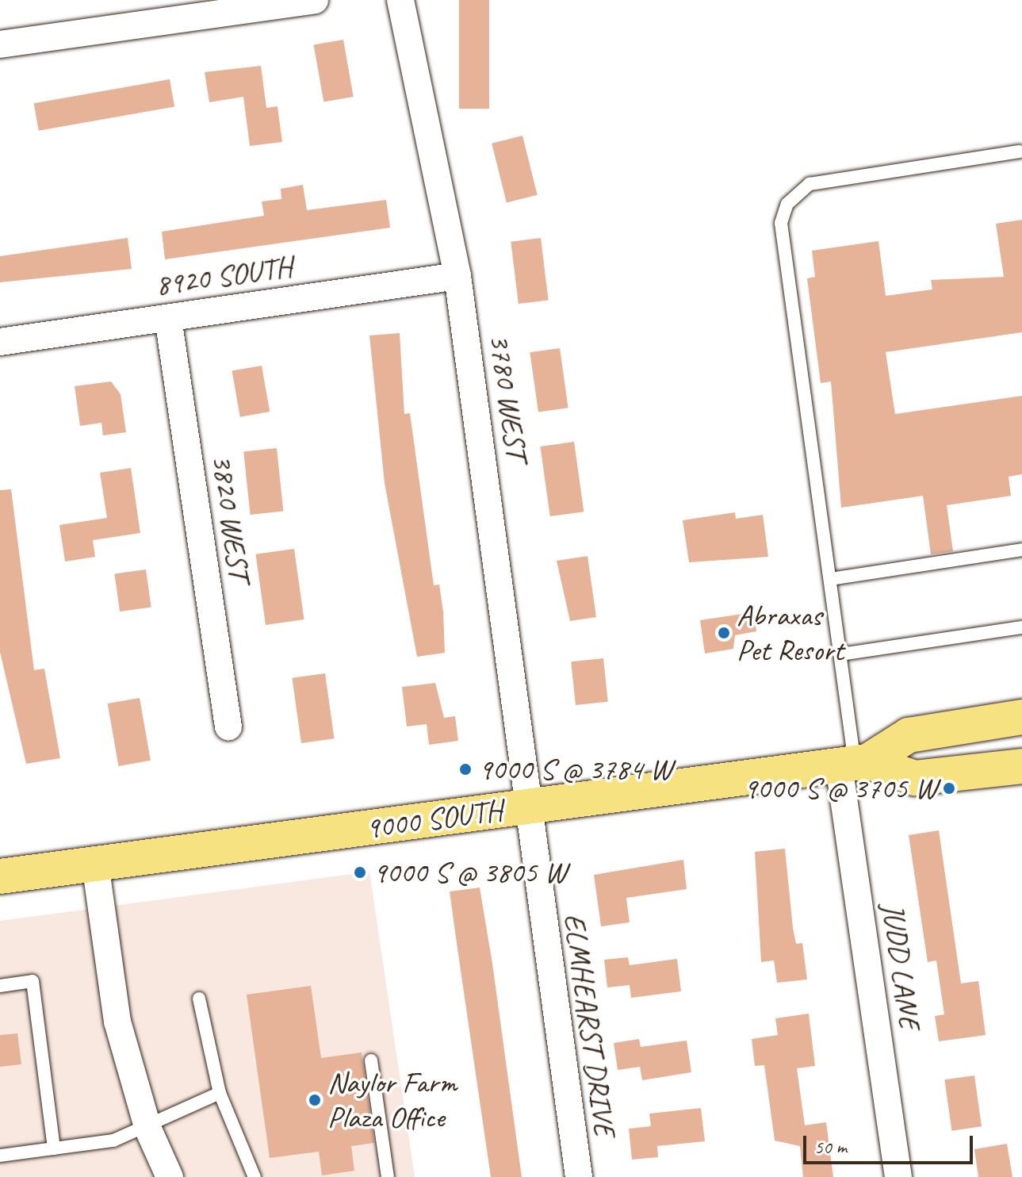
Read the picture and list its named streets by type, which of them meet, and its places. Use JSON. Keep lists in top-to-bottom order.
{
  "streets": {
    "main road": ["9000 SOUTH"],
    "street": [
      "8920 SOUTH",
      "3780 WEST",
      "3820 WEST",
      "JUDD LANE",
      "ELMHEARST DRIVE"
    ]
  },
  "crossings": [
    ["8920 SOUTH", "3780 WEST"],
    ["8920 SOUTH", "3820 WEST"],
    ["3780 WEST", "9000 SOUTH"],
    ["3780 WEST", "ELMHEARST DRIVE"],
    ["9000 SOUTH", "JUDD LANE"],
    ["9000 SOUTH", "ELMHEARST DRIVE"]
  ],
  "places": [
    "Abraxas Pet Resort",
    "9000 S @ 3784 W",
    "9000 S @ 3705 W",
    "9000 S @ 3805 W",
    "Naylor Farm Plaza Office"
  ],
  "scale_bar": "50 m"
}
